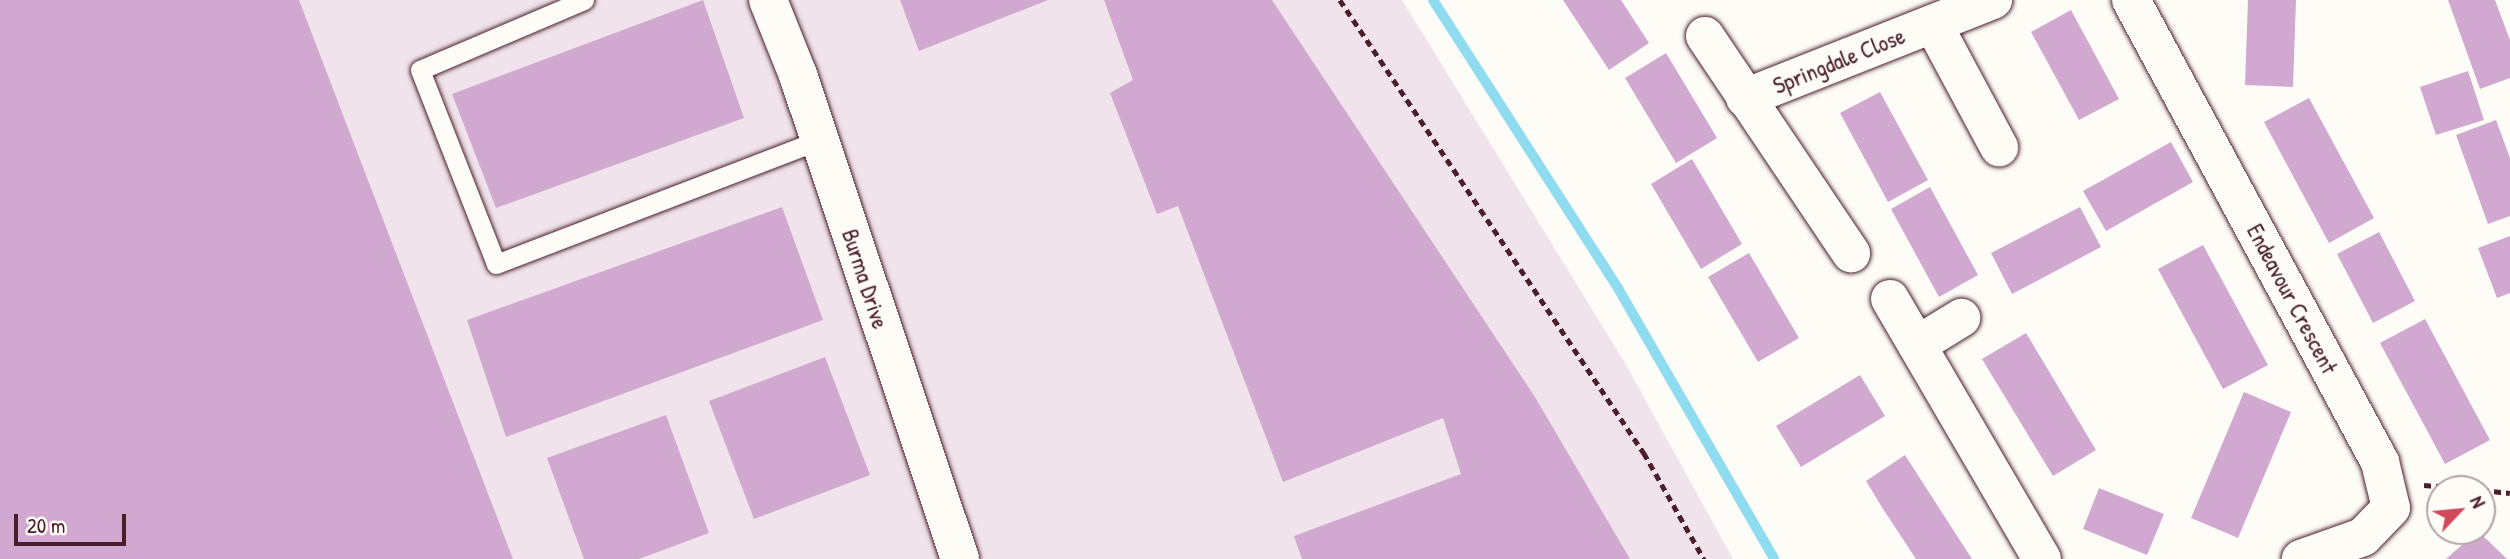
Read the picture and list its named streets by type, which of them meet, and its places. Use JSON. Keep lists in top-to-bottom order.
{
  "streets": {
    "street": ["Springdale Close", "Burma Drive", "Endeavour Crescent"]
  },
  "scale_bar": "20 m",
  "north": "top right"
}
